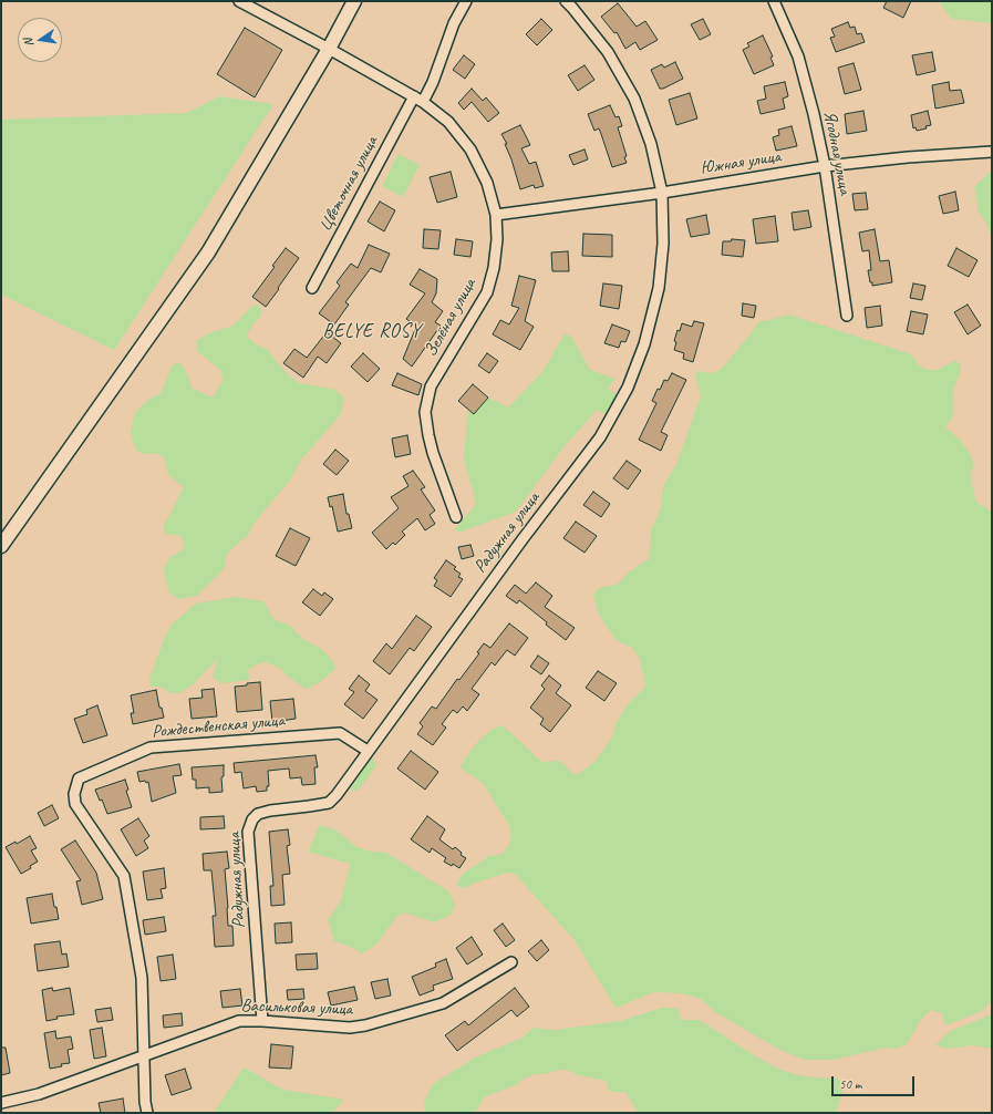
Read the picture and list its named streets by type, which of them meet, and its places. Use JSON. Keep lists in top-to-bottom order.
{
  "streets": {
    "street": [
      "Ягодная улица",
      "Южная улица",
      "Цветочная улица",
      "Зелёная улица",
      "Радужная улица",
      "Рождественская улица",
      "Васильковая улица"
    ]
  },
  "crossings": [
    ["Ягодная улица", "Южная улица"],
    ["Южная улица", "Зелёная улица"],
    ["Южная улица", "Радужная улица"],
    ["Цветочная улица", "Зелёная улица"],
    ["Радужная улица", "Рождественская улица"],
    ["Радужная улица", "Васильковая улица"],
    ["Рождественская улица", "Васильковая улица"]
  ],
  "districts": ["BELYE ROSY"],
  "scale_bar": "50 m",
  "north": "left"
}
